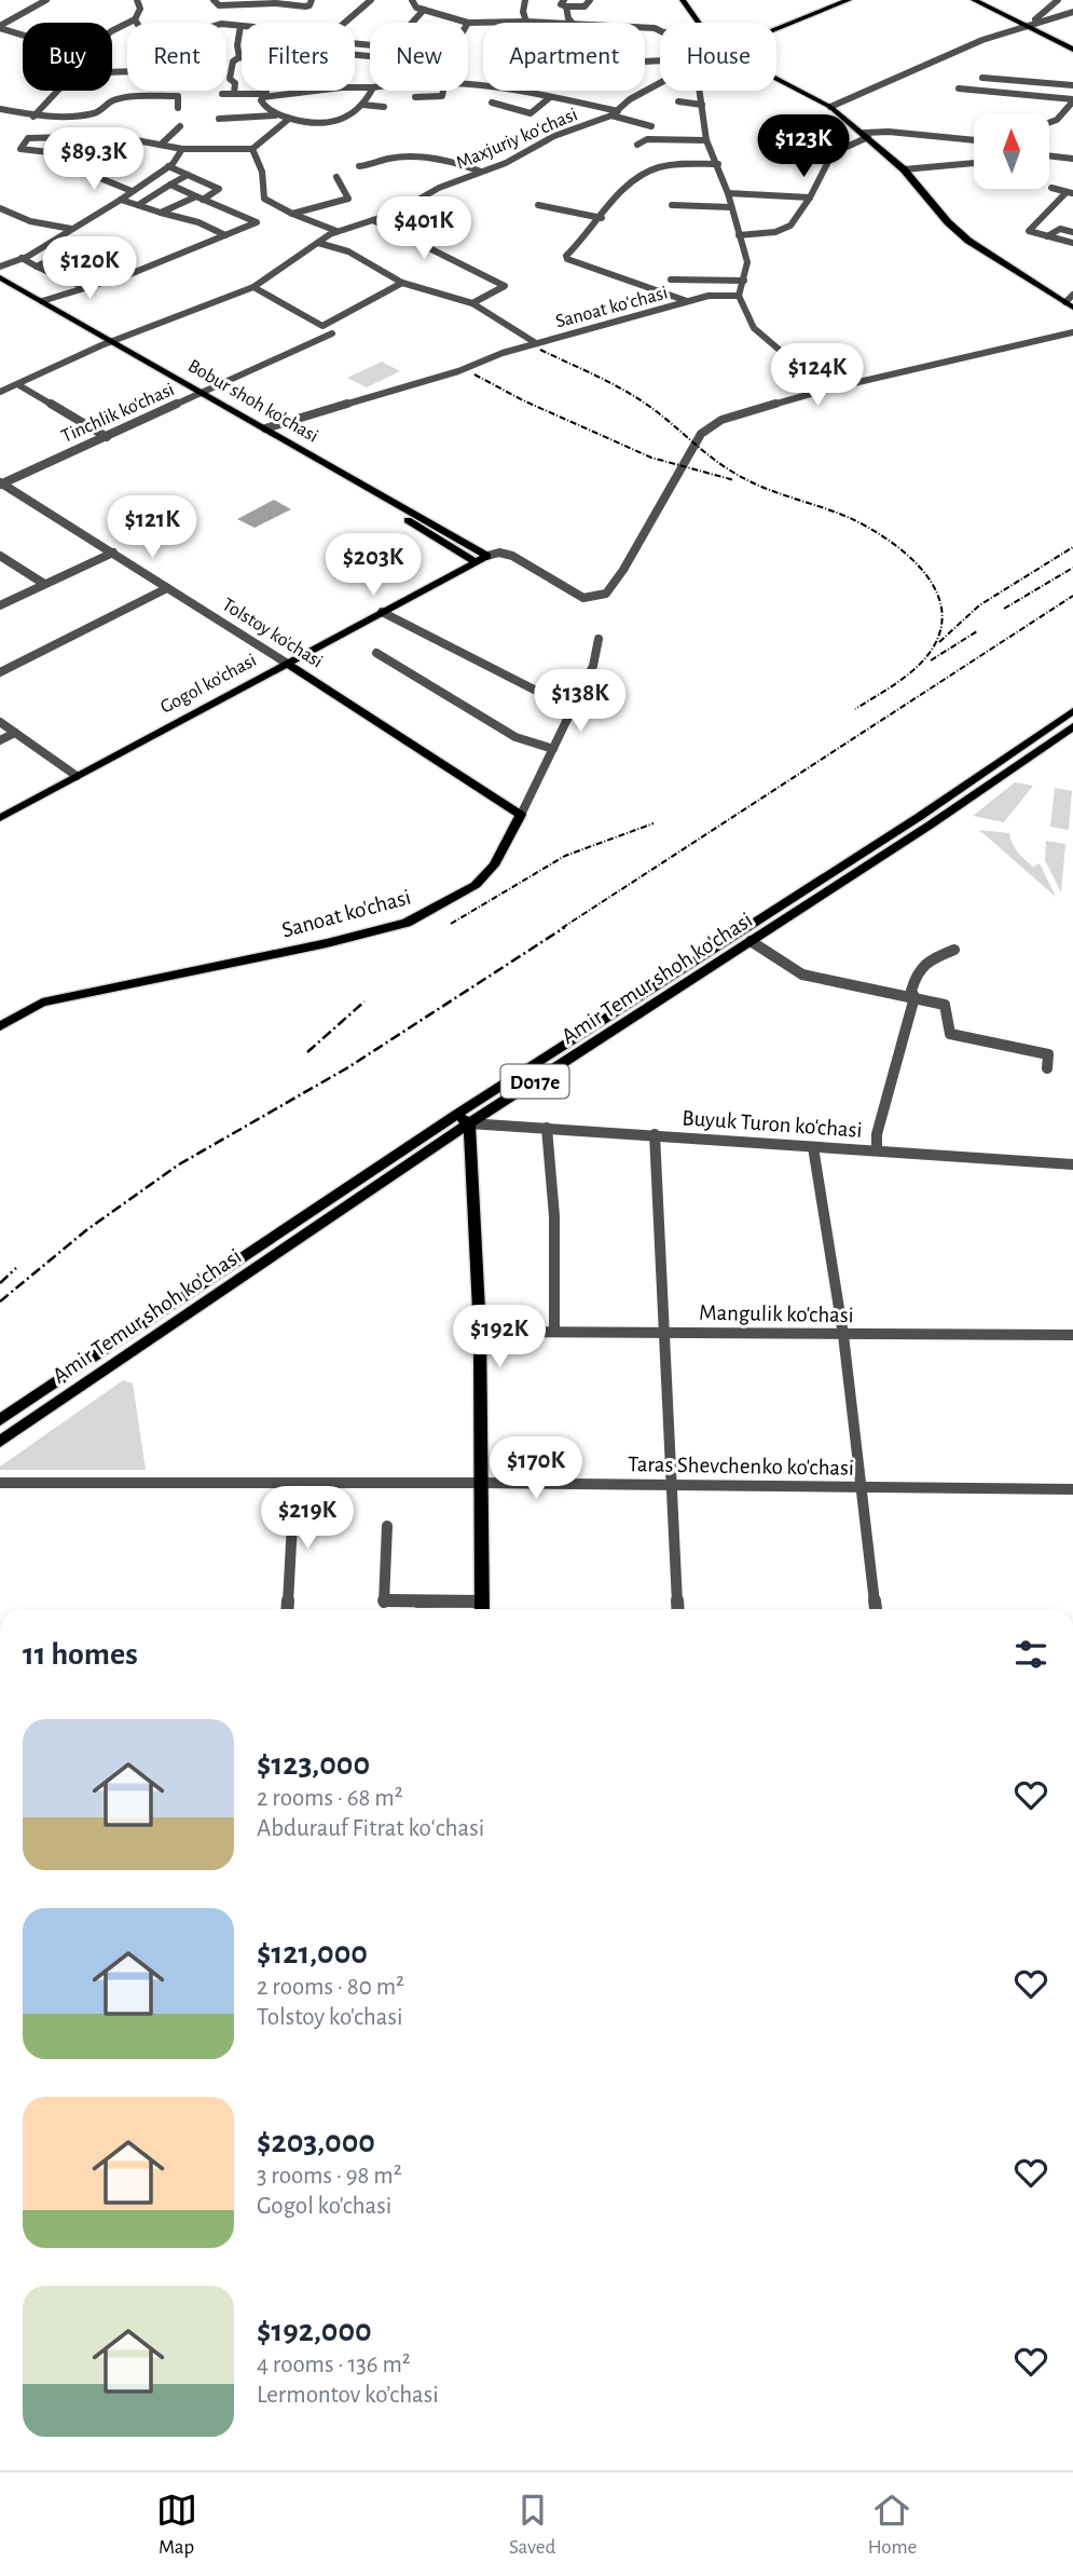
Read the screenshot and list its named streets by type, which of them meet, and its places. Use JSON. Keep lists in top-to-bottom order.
{
  "streets": {
    "main road": [
      "Bobur shoh ko'chasi",
      "Tolstoy ko'chasi",
      "Gogol ko'chasi",
      "Sanoat ko'chasi",
      "Amir Temur shoh ko'chasi",
      "D017e"
    ],
    "street": [
      "Maxjuriy koʻchasi",
      "Sanoat koʻchasi",
      "Tinchlik ko'chasi",
      "Buyuk Turon ko'chasi",
      "Mangulik ko'chasi",
      "Taras Shevchenko ko'chasi"
    ]
  },
  "crossings": [
    ["Maxjuriy koʻchasi", "Bobur shoh ko'chasi"],
    ["Sanoat koʻchasi", "Bobur shoh ko'chasi"],
    ["Bobur shoh ko'chasi", "Tinchlik ko'chasi"],
    ["Bobur shoh ko'chasi", "Gogol ko'chasi"],
    ["Tinchlik ko'chasi", "Tolstoy ko'chasi"],
    ["Tolstoy ko'chasi", "Gogol ko'chasi"],
    ["Tolstoy ko'chasi", "Sanoat ko'chasi"],
    ["Amir Temur shoh ko'chasi", "Buyuk Turon ko'chasi"]
  ],
  "north": "top",
  "page": {
    "chip": [
      "Buy",
      "Rent",
      "Filters",
      "New",
      "Apartment",
      "House"
    ],
    "price": [
      "$123K",
      "$89.3K",
      "$401K",
      "$120K",
      "$124K",
      "$121K",
      "$203K",
      "$138K",
      "$192K",
      "$170K",
      "$219K"
    ],
    "heading": "11 homes",
    "list": [
      {
        "name": "$123,000",
        "note": "2 rooms · 68 m² · Abdurauf Fitrat koʻchasi"
      },
      {
        "name": "$121,000",
        "note": "2 rooms · 80 m² · Tolstoy ko'chasi"
      },
      {
        "name": "$203,000",
        "note": "3 rooms · 98 m² · Gogol ko'chasi"
      },
      {
        "name": "$192,000",
        "note": "4 rooms · 136 m² · Lermontov ko’chasi"
      }
    ],
    "tabs": ["Map", "Saved", "Home"]
  }
}
